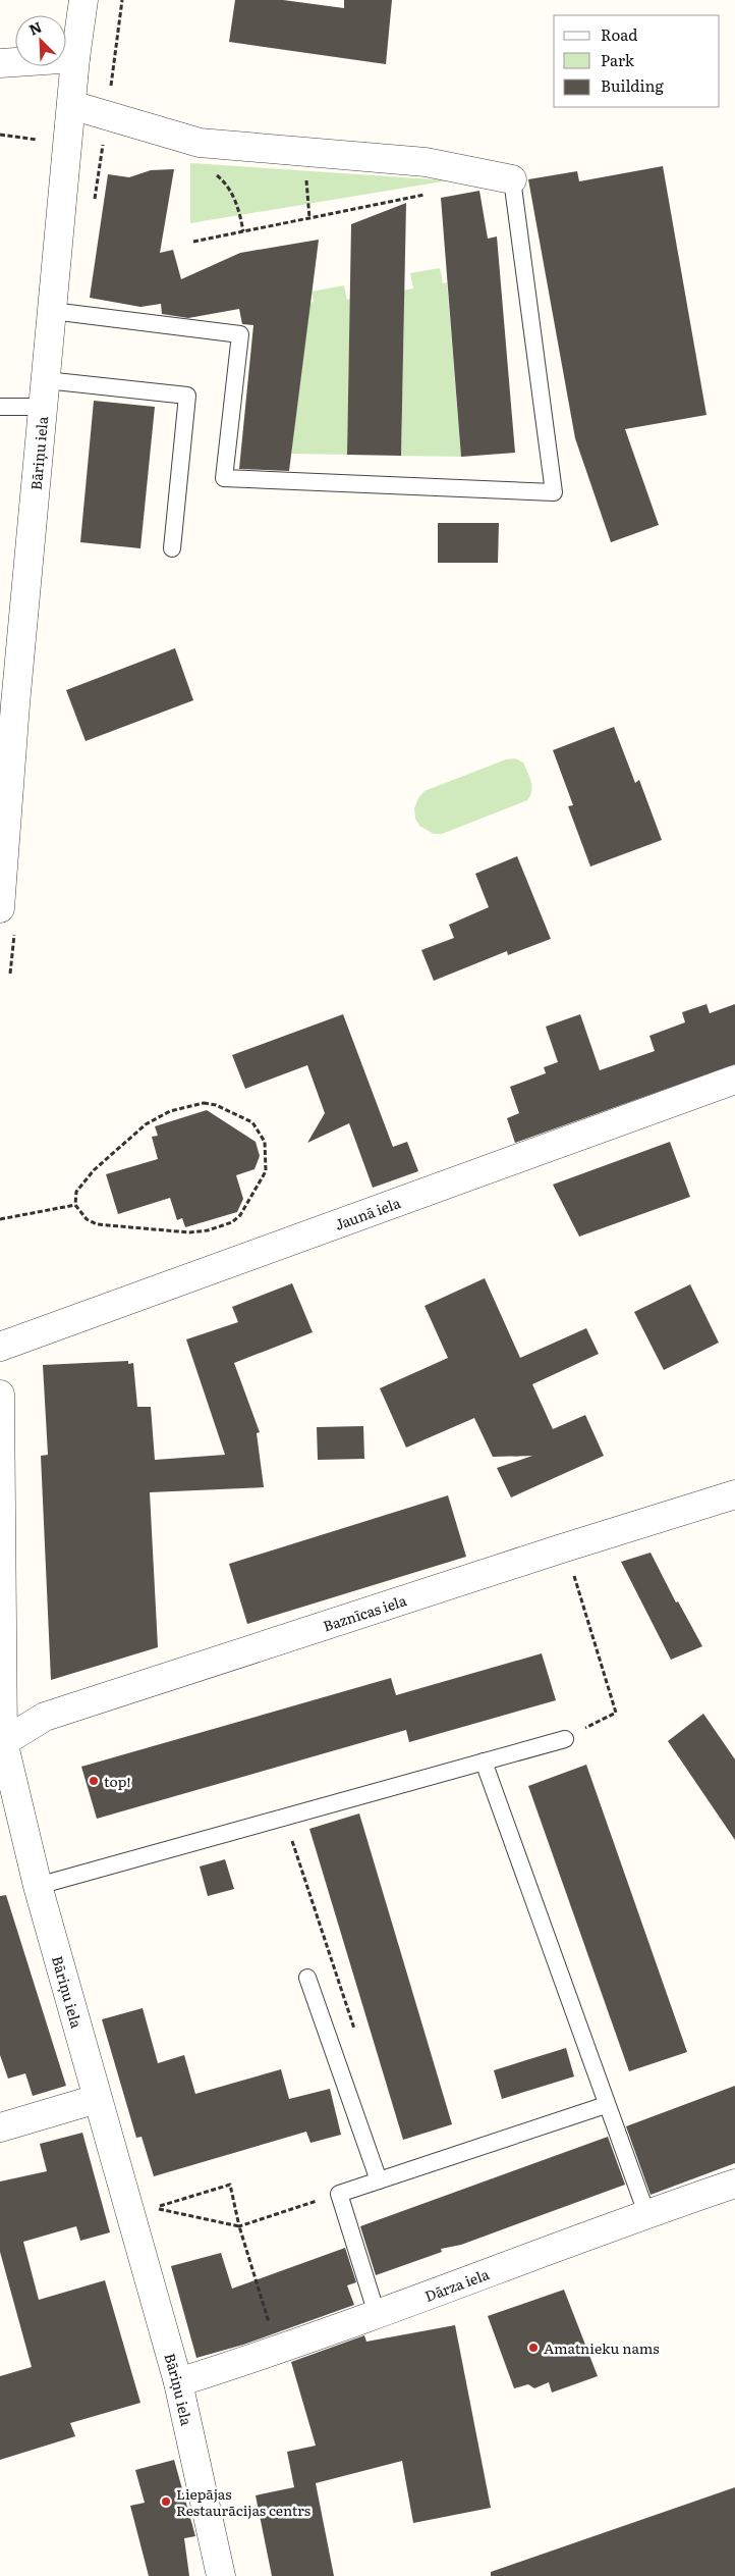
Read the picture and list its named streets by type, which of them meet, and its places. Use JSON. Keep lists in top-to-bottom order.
{
  "streets": {
    "street": [
      "Bāriņu iela",
      "Jaunā iela",
      "Baznīcas iela",
      "Dārza iela"
    ]
  },
  "crossings": [
    ["Bāriņu iela", "Baznīcas iela"],
    ["Bāriņu iela", "Dārza iela"]
  ],
  "places": ["top!", "Amatnieku nams", "Liepājas Restaurācijas centrs"],
  "legend": ["Road", "Park", "Building"],
  "north": "top left"
}
